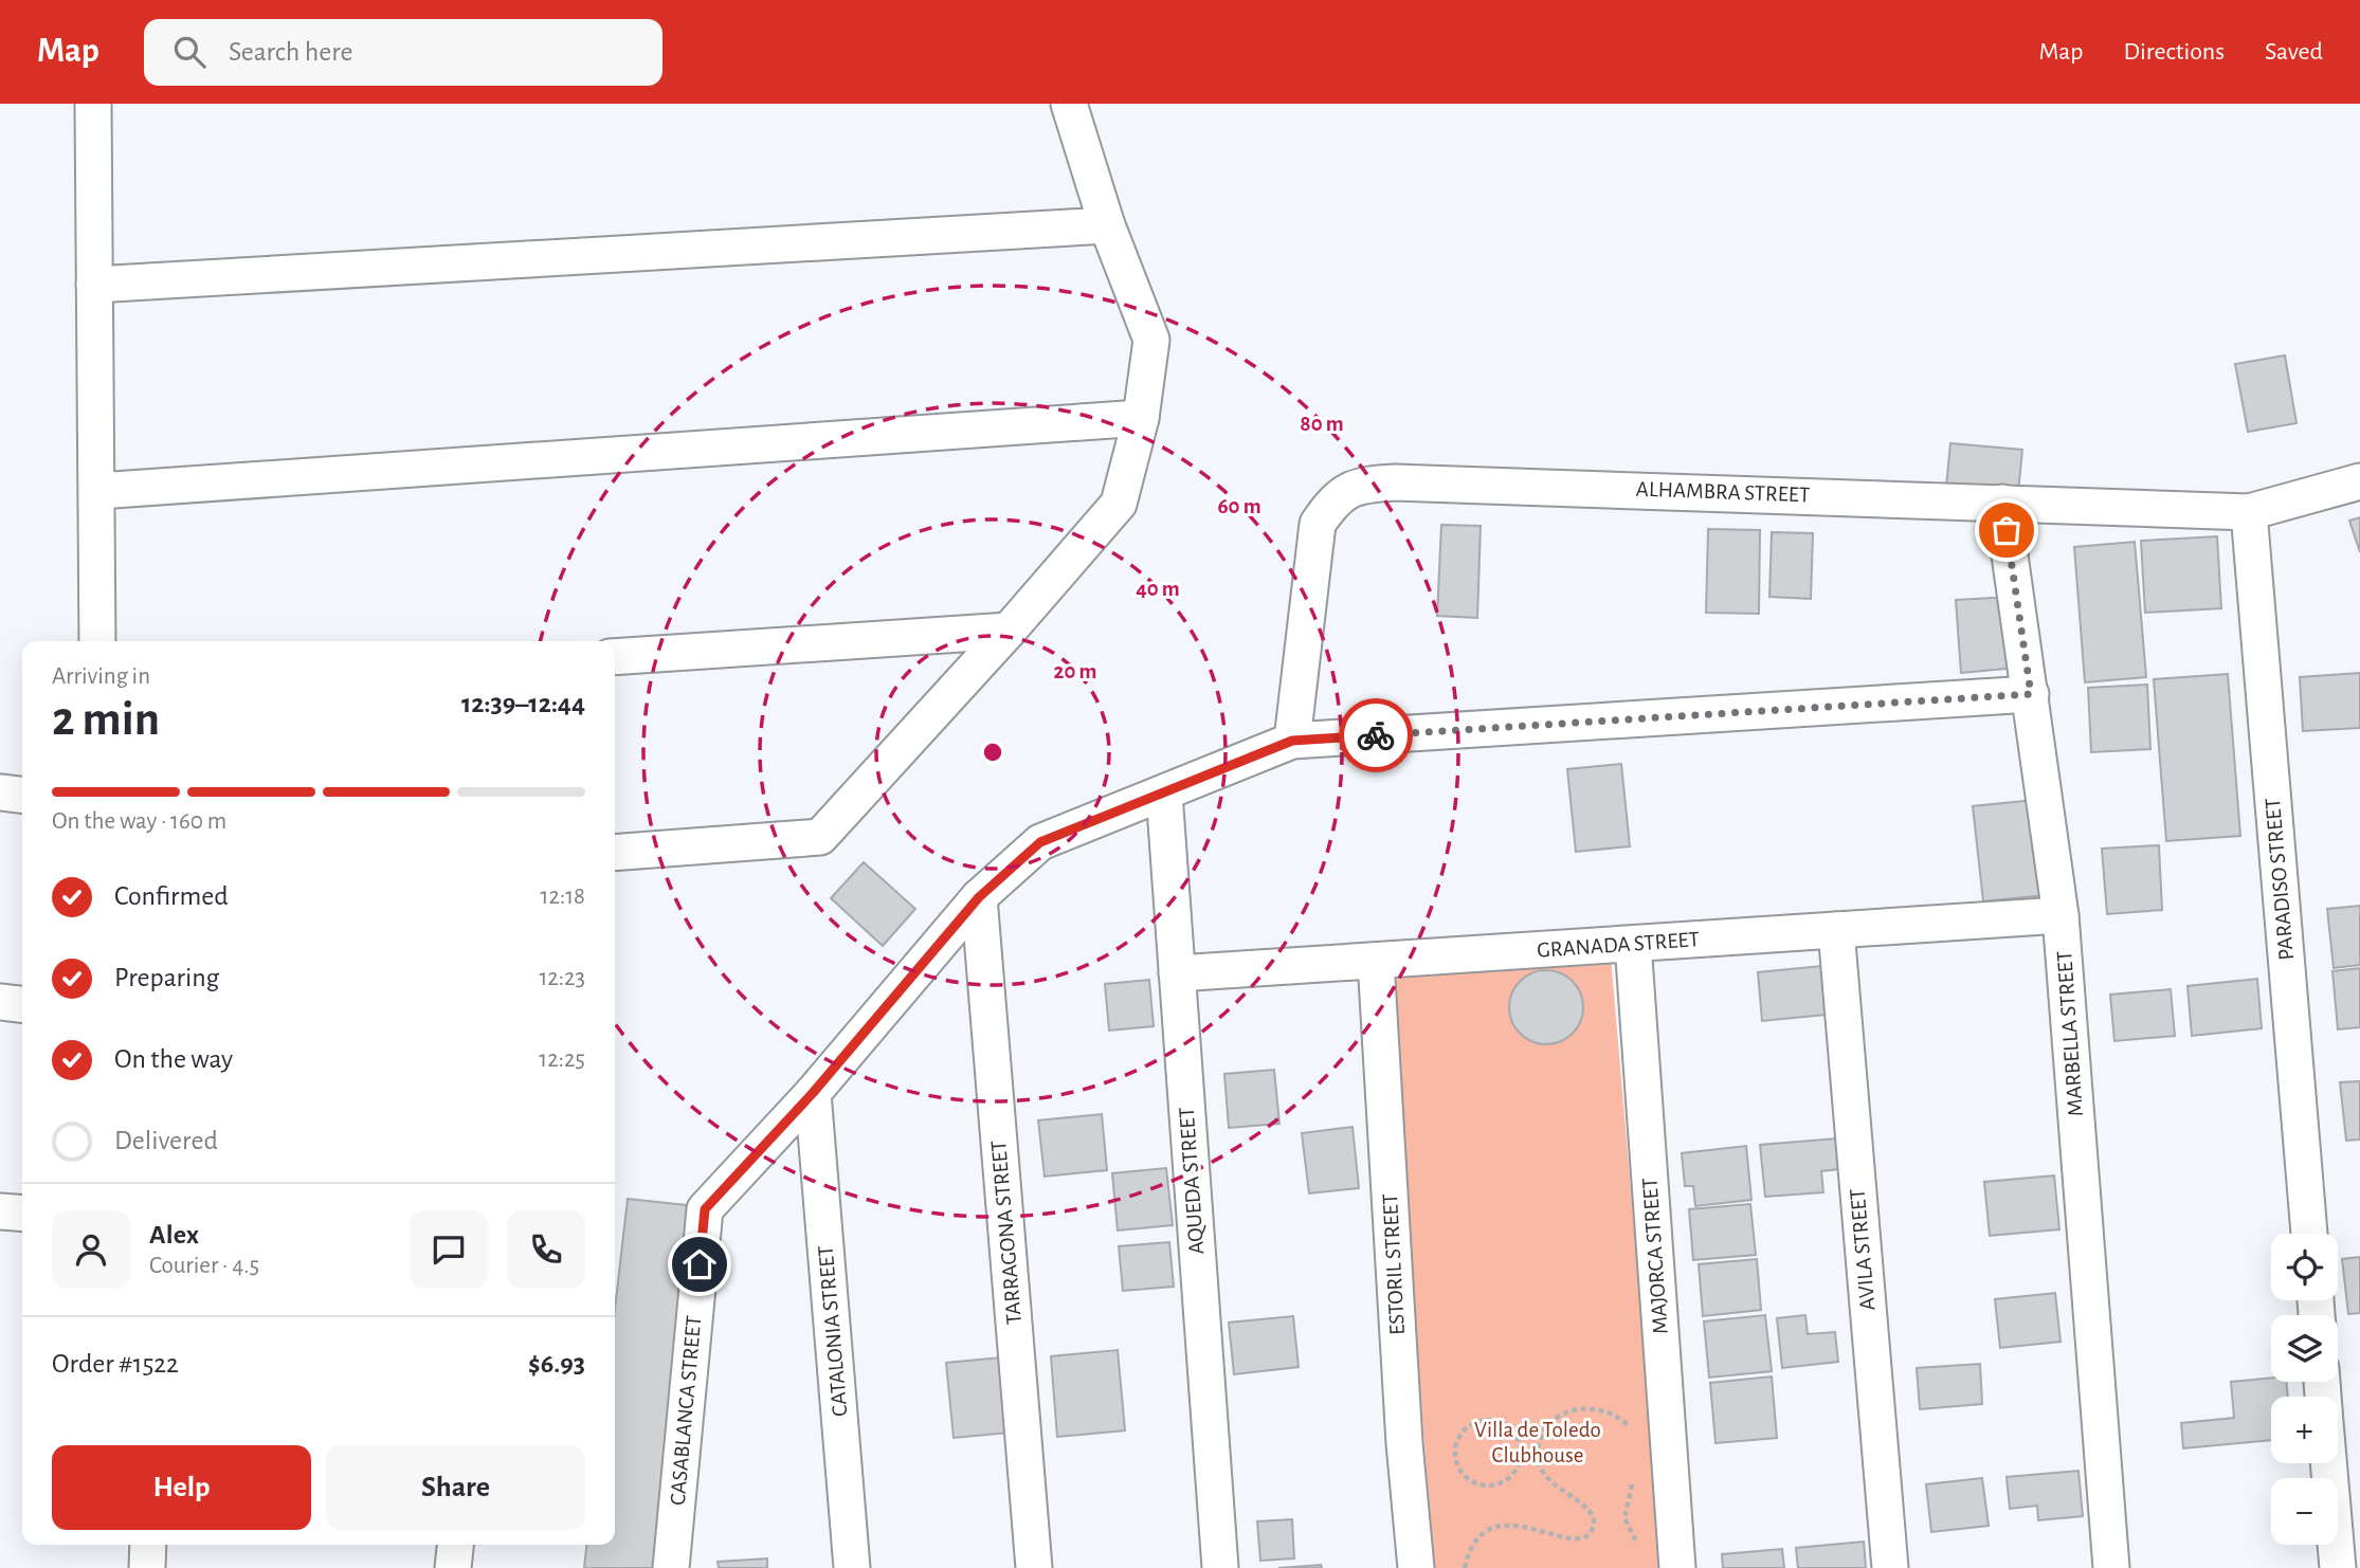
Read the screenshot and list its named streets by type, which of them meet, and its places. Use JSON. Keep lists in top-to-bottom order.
{
  "streets": {
    "street": [
      "ALHAMBRA STREET",
      "PARADISO STREET",
      "GRANADA STREET",
      "MARBELLA STREET",
      "AQUEDA STREET",
      "TARRAGONA STREET",
      "AVILA STREET",
      "MAJORCA STREET",
      "ESTORIL STREET",
      "CATALONIA STREET",
      "CASABLANCA STREET"
    ]
  },
  "crossings": [
    ["ALHAMBRA STREET", "PARADISO STREET"],
    ["ALHAMBRA STREET", "MARBELLA STREET"],
    ["GRANADA STREET", "MARBELLA STREET"],
    ["GRANADA STREET", "AQUEDA STREET"],
    ["GRANADA STREET", "AVILA STREET"],
    ["GRANADA STREET", "MAJORCA STREET"],
    ["GRANADA STREET", "ESTORIL STREET"],
    ["CATALONIA STREET", "CASABLANCA STREET"]
  ],
  "parks": ["Villa de Toledo Clubhouse"],
  "page": {
    "header": "Map",
    "search": "Search here",
    "nav": ["Map", "Directions", "Saved"],
    "heading": ["2 min", "Arriving in", "12:39–12:44"],
    "panel": [
      "Alex",
      "Courier · 4.5",
      "Order #1522",
      "$6.93"
    ],
    "bar": "On the way · 160 m",
    "list": [
      ["Confirmed", "12:18"],
      ["Preparing", "12:23"],
      ["On the way", "12:25"],
      "Delivered"
    ],
    "map_buttons": ["+", "−"],
    "buttons": ["Help", "Share"]
  },
  "rings": [
    "80 m",
    "60 m",
    "40 m",
    "20 m"
  ]
}
